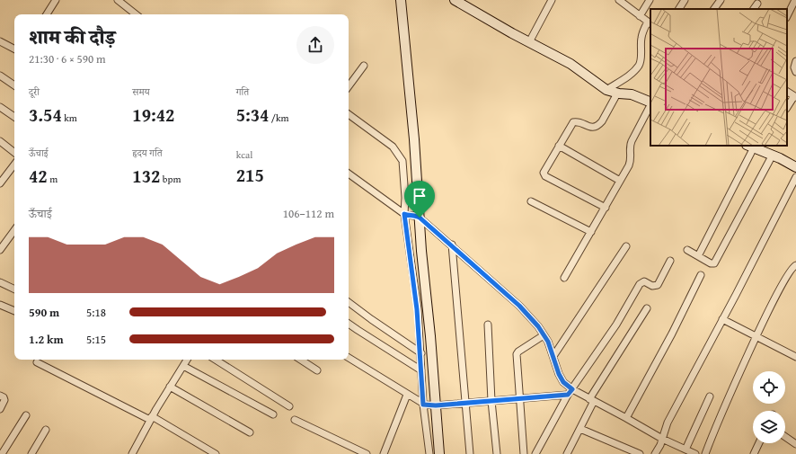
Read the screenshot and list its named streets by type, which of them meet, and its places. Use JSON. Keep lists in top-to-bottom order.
{
  "page": {
    "heading": ["शाम की दौड़", "21:30 · 6 × 590 m"],
    "stats": [
      ["दूरी", "3.54 km"],
      ["समय", "19:42"],
      ["गति", "5:34 /km"],
      ["ऊँचाई", "42 m"],
      ["हृदय गति", "132 bpm"],
      ["kcal", "215"]
    ],
    "chart": ["ऊँचाई", "106–112 m"],
    "list": [
      {
        "name": "590 m",
        "note": "5:18"
      },
      {
        "name": "1.2 km",
        "note": "5:15"
      }
    ]
  }
}
